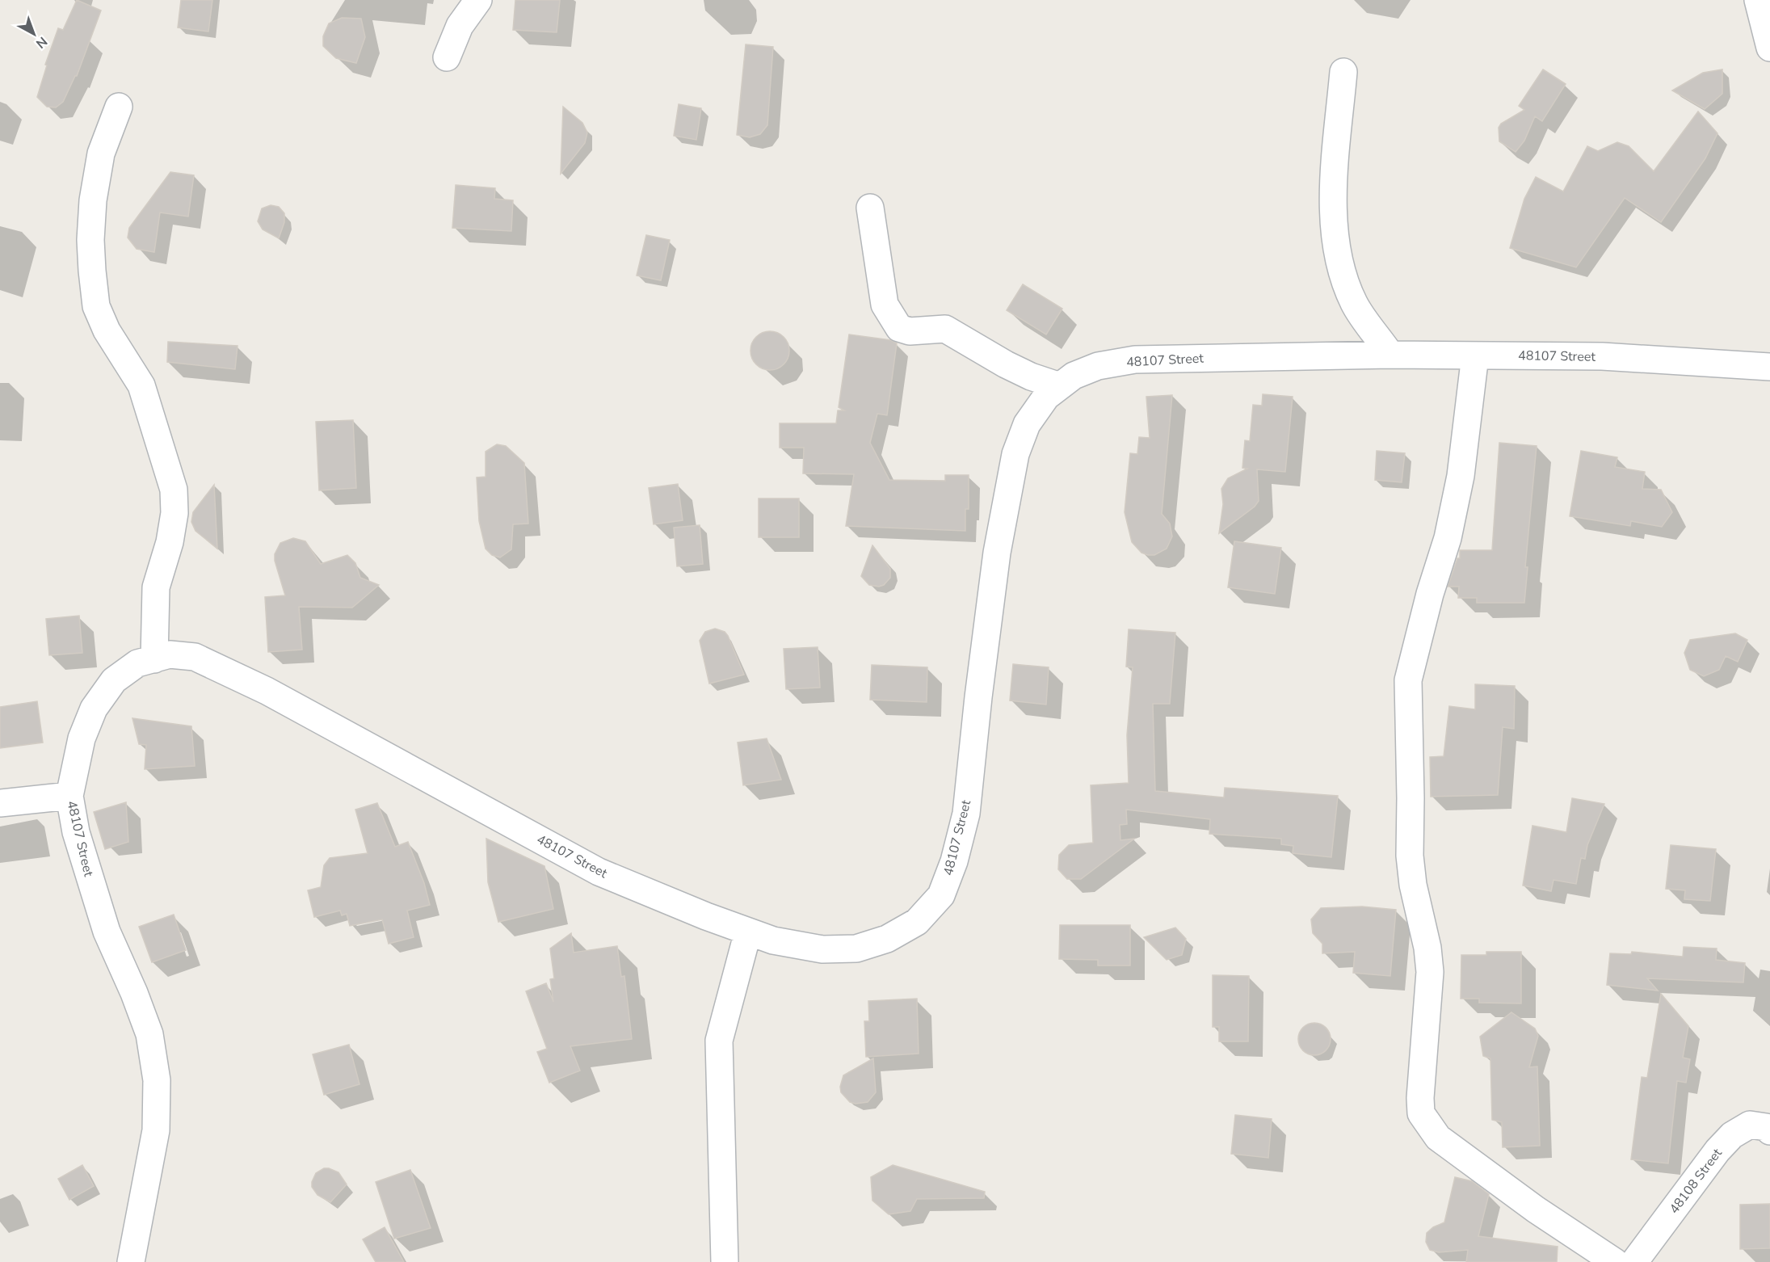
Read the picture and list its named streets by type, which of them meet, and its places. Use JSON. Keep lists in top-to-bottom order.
{
  "streets": {
    "street": ["48107 Street", "48108 Street"]
  },
  "north": "bottom right"
}
